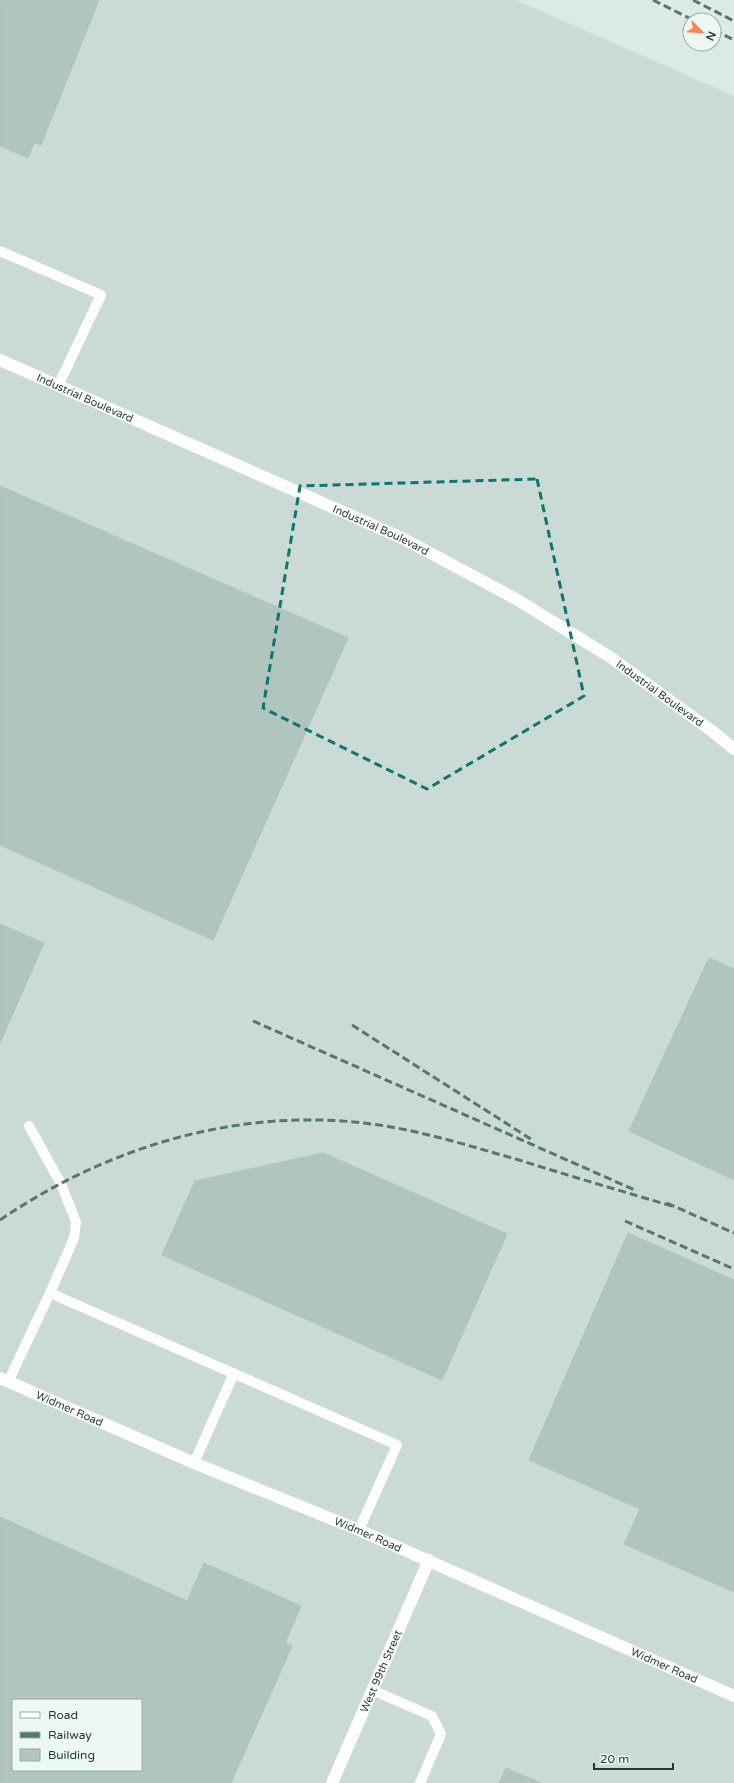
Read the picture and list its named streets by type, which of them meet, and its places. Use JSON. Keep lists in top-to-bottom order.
{
  "streets": {
    "street": ["Industrial Boulevard", "Widmer Road", "West 99th Street"]
  },
  "crossings": [
    ["Widmer Road", "West 99th Street"]
  ],
  "legend": ["Road", "Railway", "Building"],
  "scale_bar": "20 m",
  "north": "bottom right"
}
